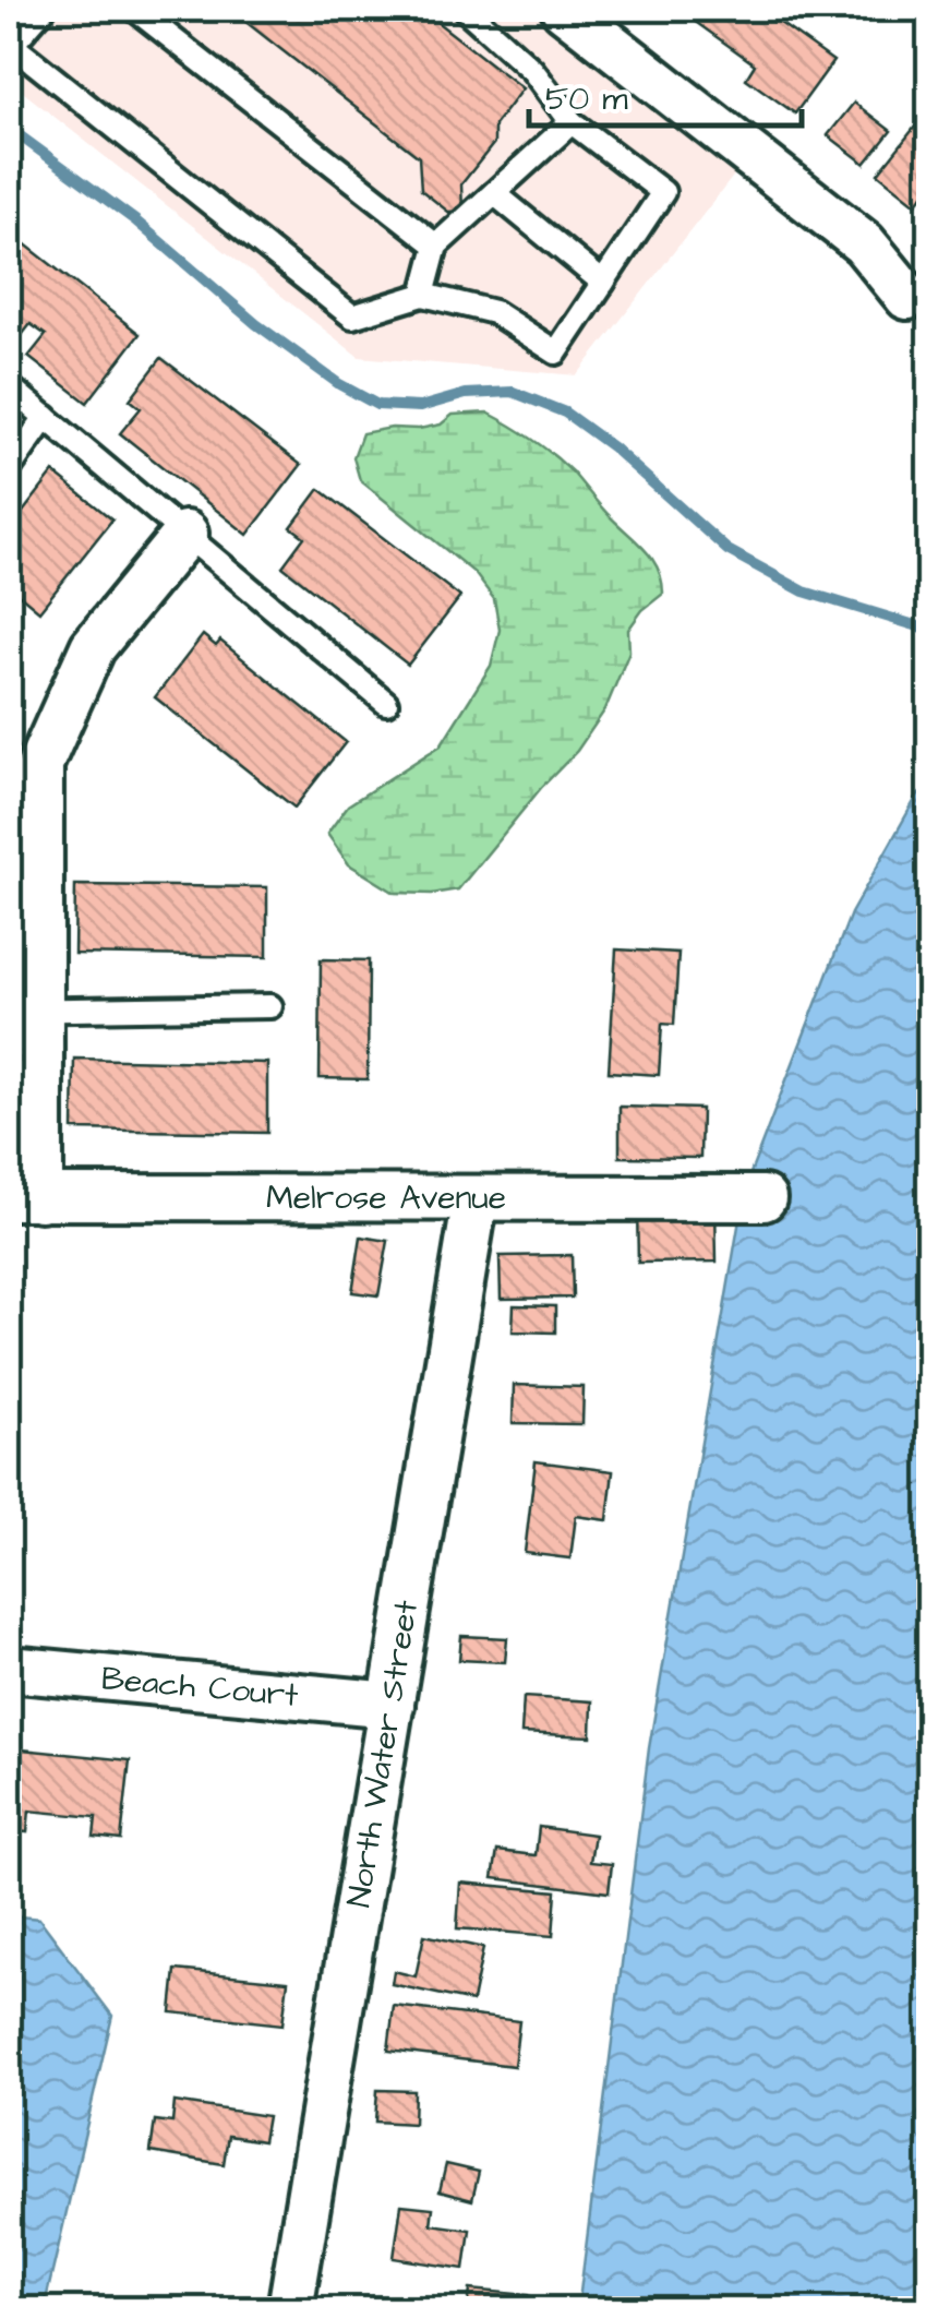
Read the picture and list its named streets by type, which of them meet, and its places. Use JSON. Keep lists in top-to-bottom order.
{
  "streets": {
    "street": ["Melrose Avenue", "Beach Court", "North Water Street"]
  },
  "crossings": [
    ["Melrose Avenue", "North Water Street"],
    ["Beach Court", "North Water Street"]
  ],
  "scale_bar": "50 m"
}
